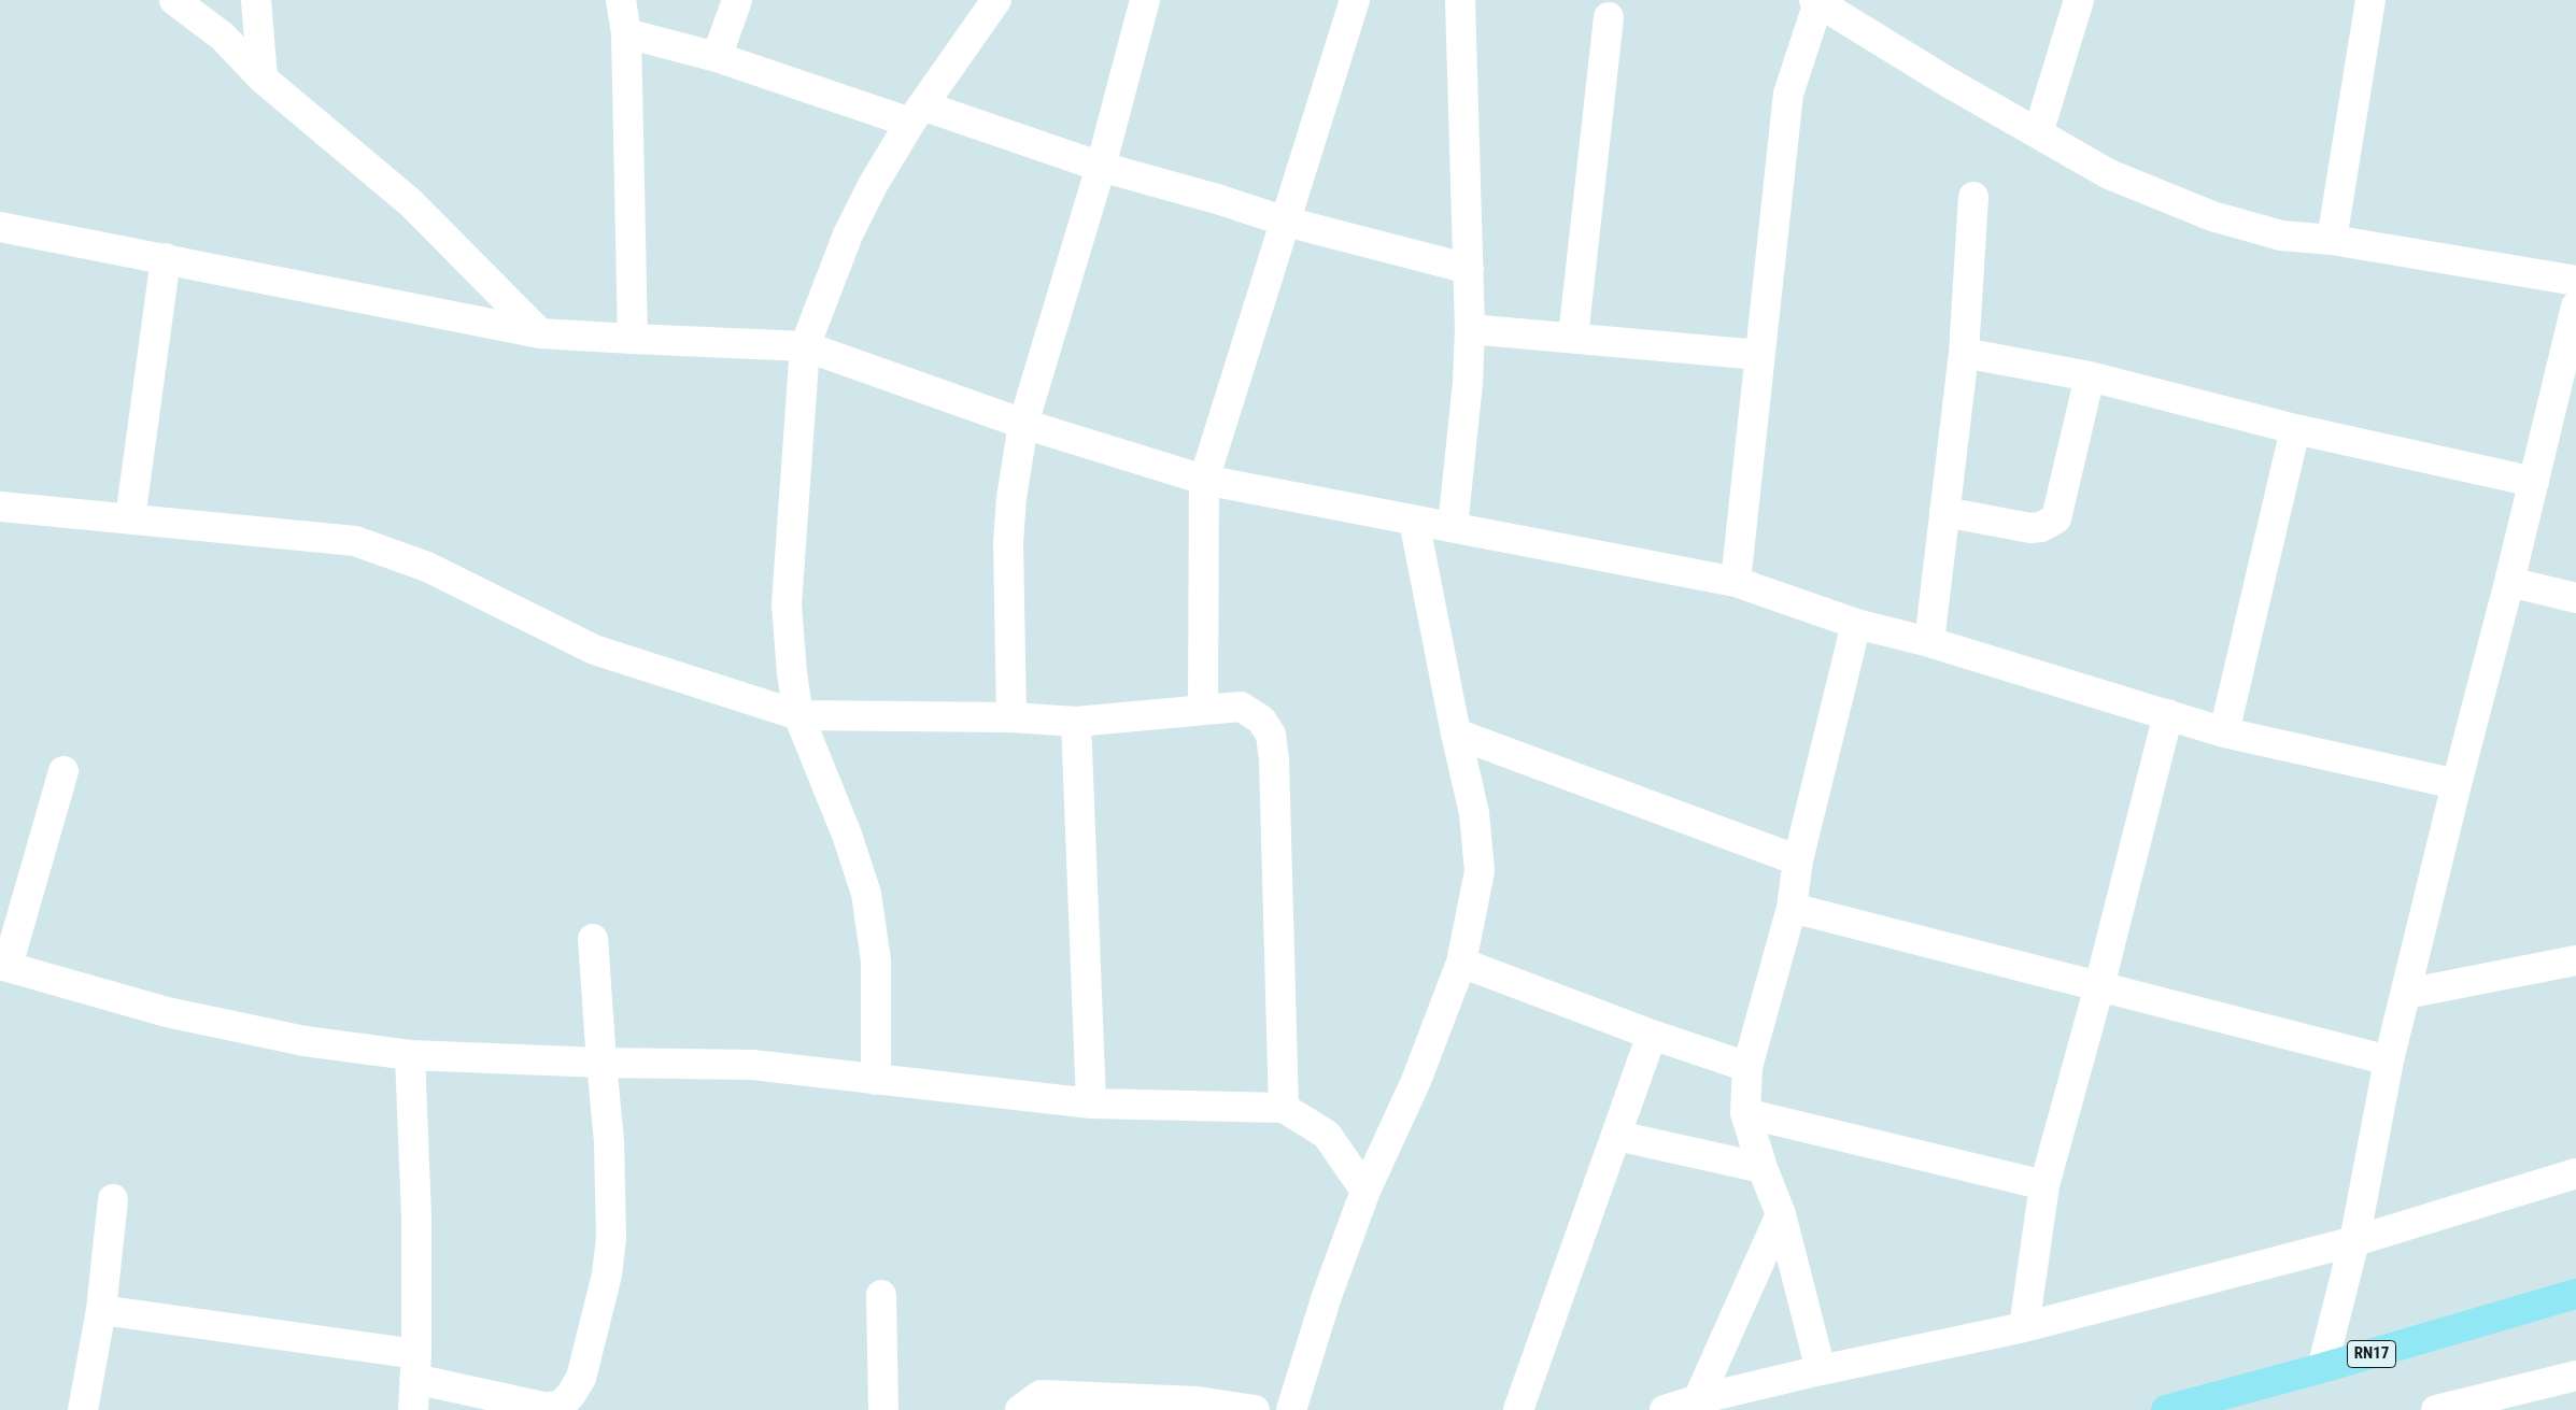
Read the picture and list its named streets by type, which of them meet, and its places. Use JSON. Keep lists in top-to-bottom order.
{
  "streets": {
    "main road": ["RN17"]
  }
}
